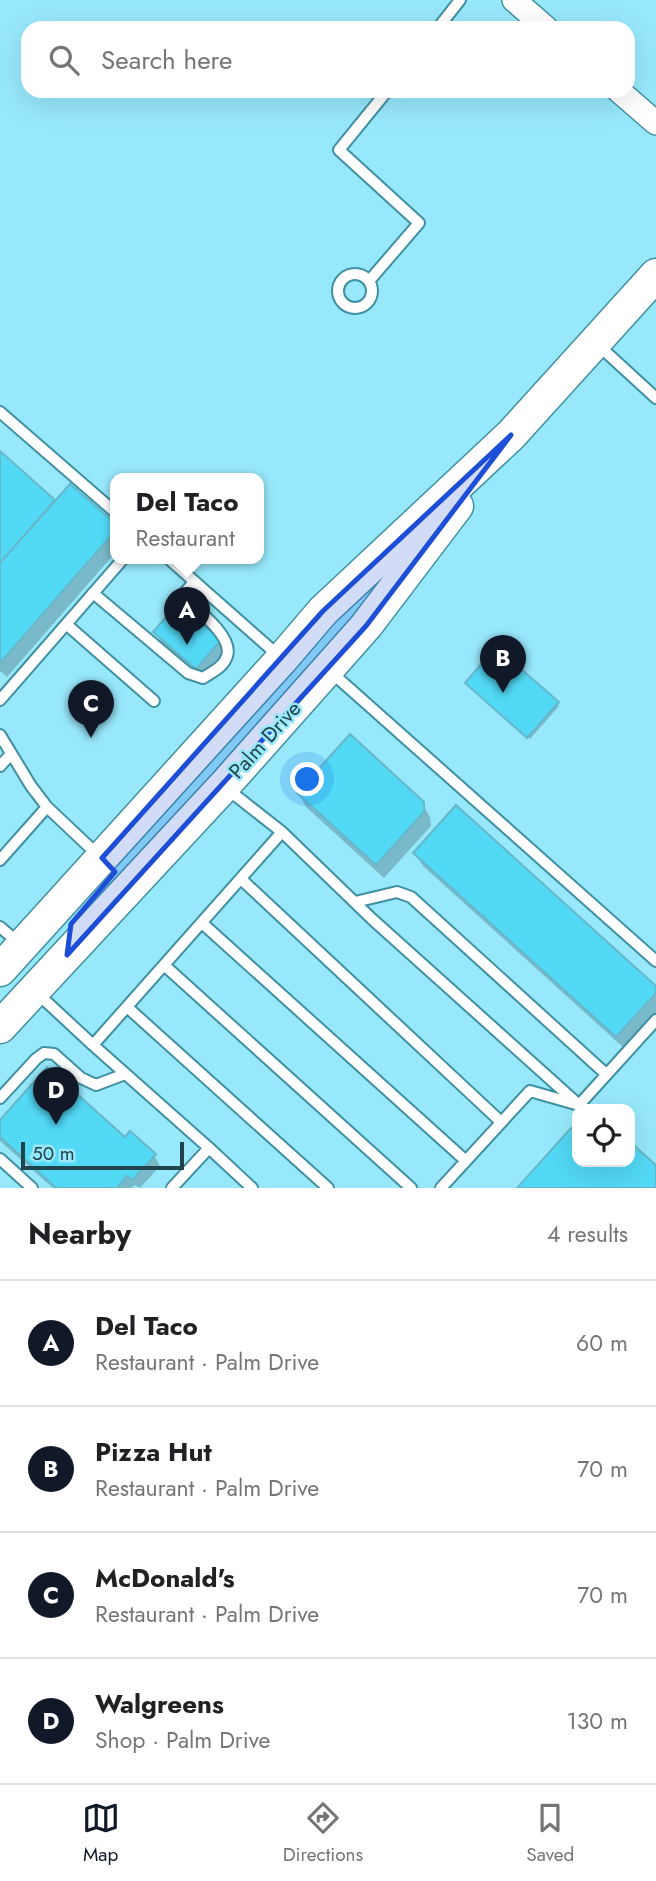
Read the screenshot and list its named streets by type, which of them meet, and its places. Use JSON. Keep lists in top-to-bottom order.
{
  "streets": {
    "main road": ["Palm Drive"]
  },
  "scale_bar": "50 m",
  "page": {
    "search": "Search here",
    "popup": ["Del Taco", "Restaurant"],
    "pins": [
      "A",
      "B",
      "C",
      "D"
    ],
    "scale": "50 m",
    "heading": ["Nearby", "4 results"],
    "list": [
      {
        "mark": "A",
        "name": "Del Taco",
        "note": "Restaurant · Palm Drive",
        "value": "60 m"
      },
      {
        "mark": "B",
        "name": "Pizza Hut",
        "note": "Restaurant · Palm Drive",
        "value": "70 m"
      },
      {
        "mark": "C",
        "name": "McDonald's",
        "note": "Restaurant · Palm Drive",
        "value": "70 m"
      },
      {
        "mark": "D",
        "name": "Walgreens",
        "note": "Shop · Palm Drive",
        "value": "130 m"
      }
    ],
    "nav": ["Map", "Directions", "Saved"]
  }
}
